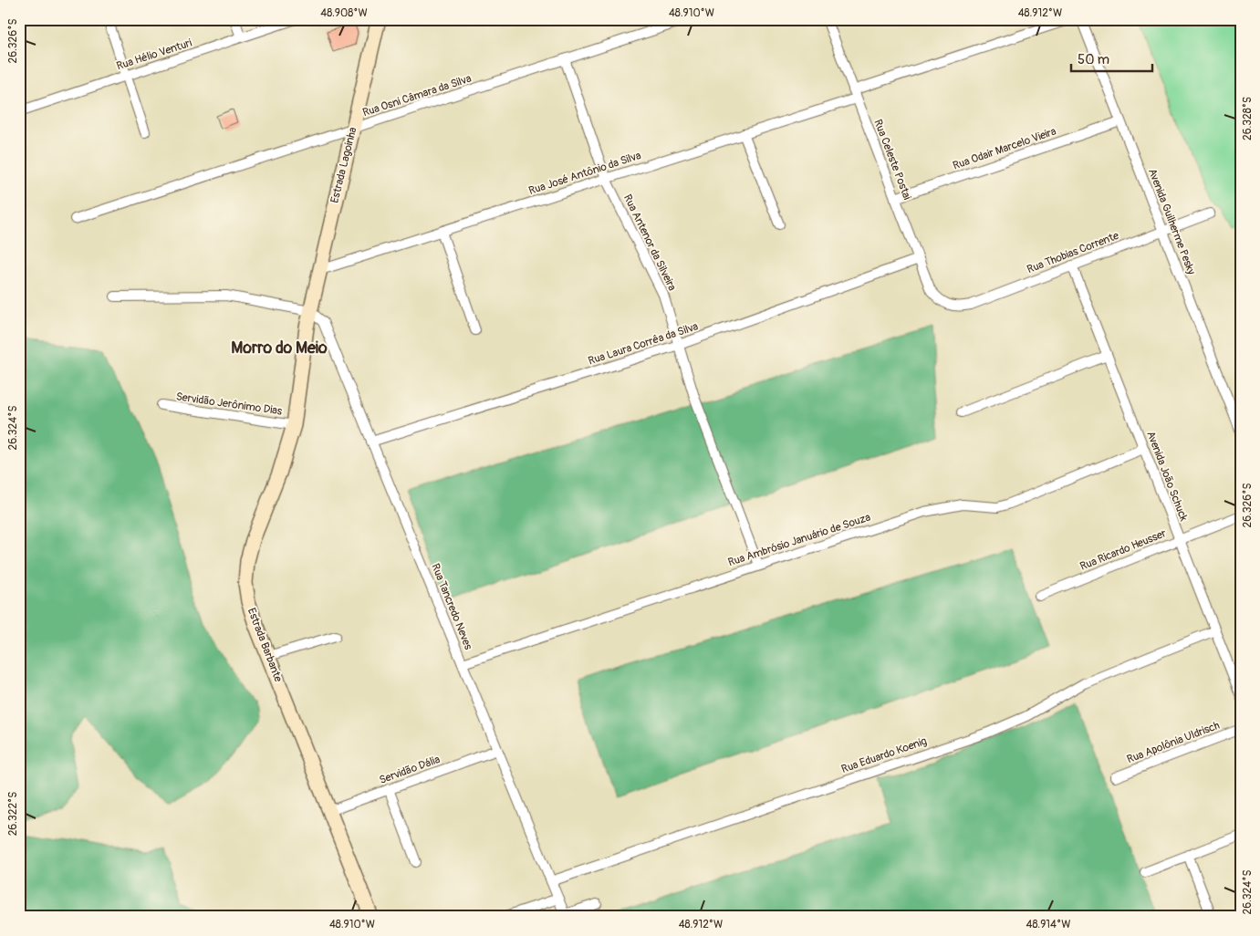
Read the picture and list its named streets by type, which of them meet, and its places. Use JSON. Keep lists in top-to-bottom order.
{
  "streets": {
    "main road": ["Estrada Lagoinha", "Estrada Barbante"],
    "street": [
      "Rua Hélio Venturi",
      "Rua Osni Câmara da Silva",
      "Rua Odair Marcelo Vieira",
      "Rua Celeste Postai",
      "Rua José Antônio da Silva",
      "Avenida Guilherme Pesky",
      "Rua Antenor da Silveira",
      "Rua Thobias Corrente",
      "Rua Laura Corrêa da Silva",
      "Servidão Jerônimo Dias",
      "Avenida João Schuck",
      "Rua Ambrósio Januário de Souza",
      "Rua Ricardo Heusser",
      "Rua Tancredo Neves",
      "Rua Apolônia Uldrisch",
      "Rua Eduardo Koenig",
      "Servidão Dália"
    ]
  },
  "crossings": [
    ["Rua Osni Câmara da Silva", "Estrada Lagoinha"],
    ["Rua Osni Câmara da Silva", "Rua Antenor da Silveira"],
    ["Rua Odair Marcelo Vieira", "Rua Celeste Postai"],
    ["Rua Odair Marcelo Vieira", "Avenida Guilherme Pesky"],
    ["Rua Celeste Postai", "Rua José Antônio da Silva"],
    ["Rua Celeste Postai", "Rua Thobias Corrente"],
    ["Rua Celeste Postai", "Rua Laura Corrêa da Silva"],
    ["Estrada Lagoinha", "Rua José Antônio da Silva"],
    ["Estrada Lagoinha", "Rua Tancredo Neves"],
    ["Estrada Lagoinha", "Estrada Barbante"],
    ["Rua José Antônio da Silva", "Rua Antenor da Silveira"],
    ["Avenida Guilherme Pesky", "Rua Thobias Corrente"],
    ["Rua Antenor da Silveira", "Rua Laura Corrêa da Silva"],
    ["Rua Antenor da Silveira", "Rua Ambrósio Januário de Souza"],
    ["Rua Thobias Corrente", "Avenida João Schuck"],
    ["Rua Laura Corrêa da Silva", "Rua Tancredo Neves"],
    ["Servidão Jerônimo Dias", "Estrada Barbante"],
    ["Avenida João Schuck", "Rua Ambrósio Januário de Souza"],
    ["Avenida João Schuck", "Rua Ricardo Heusser"],
    ["Avenida João Schuck", "Rua Eduardo Koenig"],
    ["Rua Ambrósio Januário de Souza", "Rua Tancredo Neves"],
    ["Rua Tancredo Neves", "Estrada Barbante"],
    ["Rua Tancredo Neves", "Rua Eduardo Koenig"],
    ["Rua Tancredo Neves", "Servidão Dália"],
    ["Estrada Barbante", "Servidão Dália"]
  ],
  "districts": ["Morro do Meio"],
  "scale_bar": "50 m",
  "coordinates": [
    "48.908°W",
    "48.910°W",
    "48.912°W",
    "26.326°S",
    "26.328°S",
    "26.324°S",
    "26.322°S",
    "48.914°W"
  ]
}
